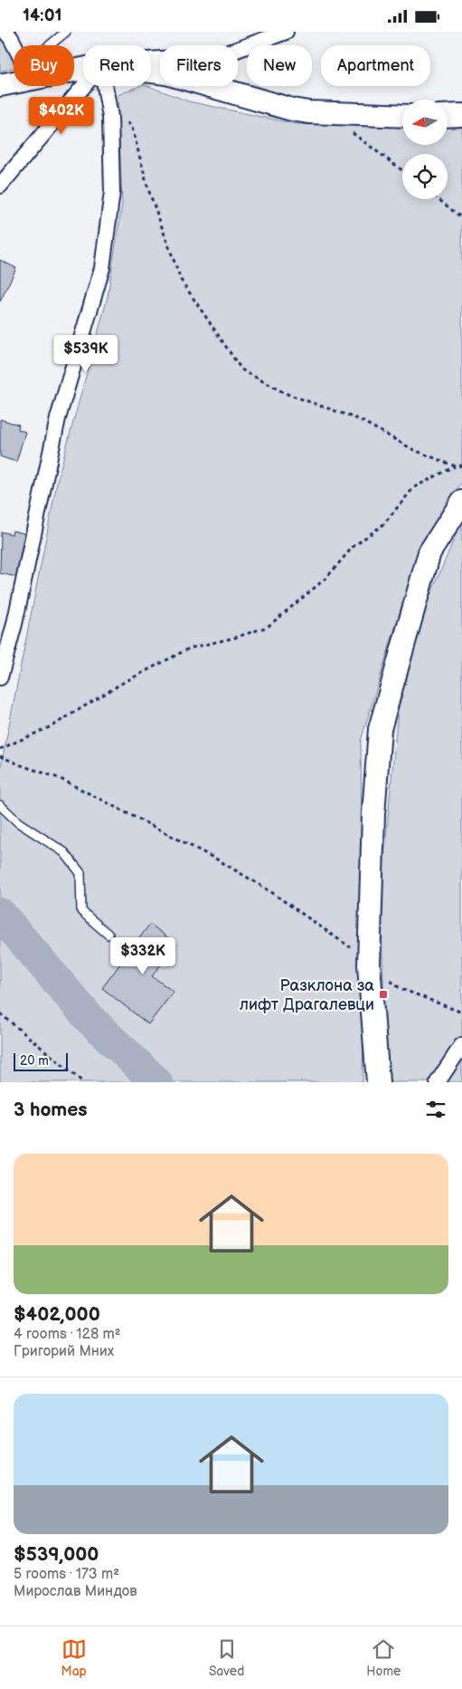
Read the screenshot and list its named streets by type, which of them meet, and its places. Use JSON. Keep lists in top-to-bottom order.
{
  "places": {
    "transit": ["Разклона за лифт Драгалевци"]
  },
  "scale_bar": "20 m",
  "north": "left",
  "page": {
    "status": "14:01",
    "chip": [
      "Buy",
      "Rent",
      "Filters",
      "New",
      "Apartment"
    ],
    "price": ["$402K", "$539K", "$332K"],
    "scale": "20 m",
    "heading": "3 homes",
    "list": [
      {
        "name": "$402,000",
        "note": "4 rooms · 128 m² · Григорий Мних"
      },
      {
        "name": "$539,000",
        "note": "5 rooms · 173 m² · Мирослав Миндов"
      }
    ],
    "tabs": ["Map", "Saved", "Home"]
  }
}
